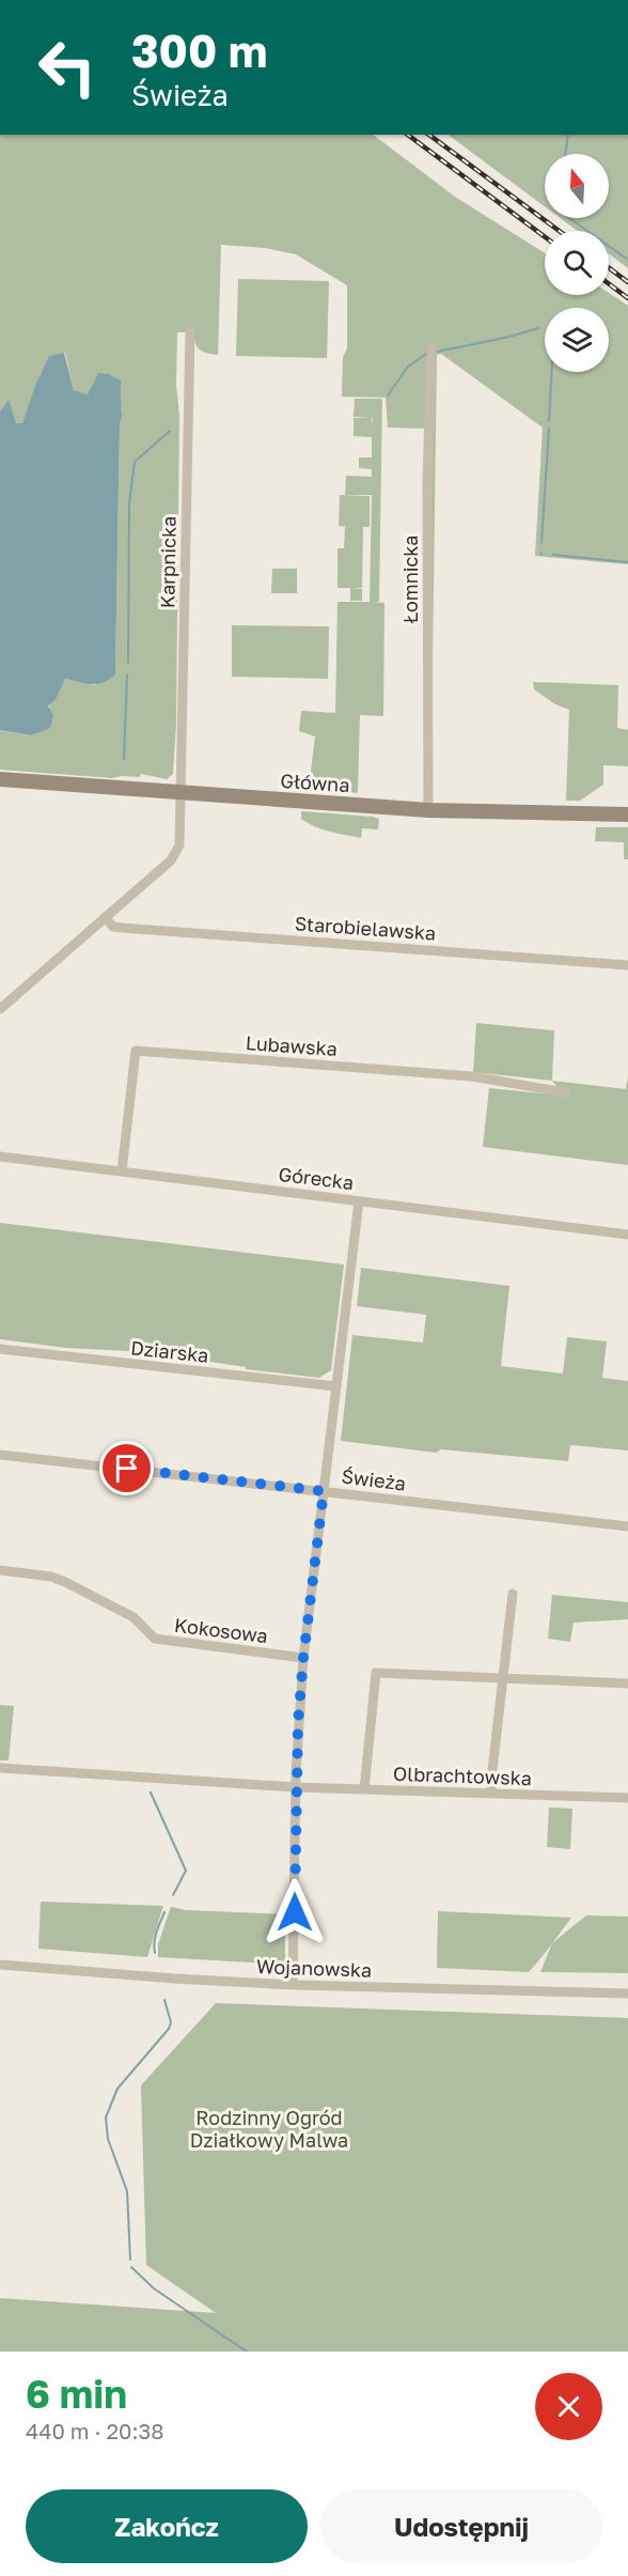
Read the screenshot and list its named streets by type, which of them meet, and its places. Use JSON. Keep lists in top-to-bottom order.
{
  "streets": {
    "street": [
      "Karpnicka",
      "Łomnicka",
      "Główna",
      "Starobielawska",
      "Lubawska",
      "Górecka",
      "Dziarska",
      "Świeża",
      "Kokosowa",
      "Olbrachtowska",
      "Wojanowska"
    ]
  },
  "crossings": [
    ["Karpnicka", "Główna"],
    ["Karpnicka", "Starobielawska"],
    ["Łomnicka", "Główna"],
    ["Lubawska", "Górecka"]
  ],
  "parks": ["Rodzinny Ogród Działkowy Malwa"],
  "north": "top",
  "page": {
    "turn": ["300 m", "Świeża"],
    "heading": ["6 min", "440 m · 20:38"],
    "buttons": ["Zakończ", "Udostępnij"]
  }
}
